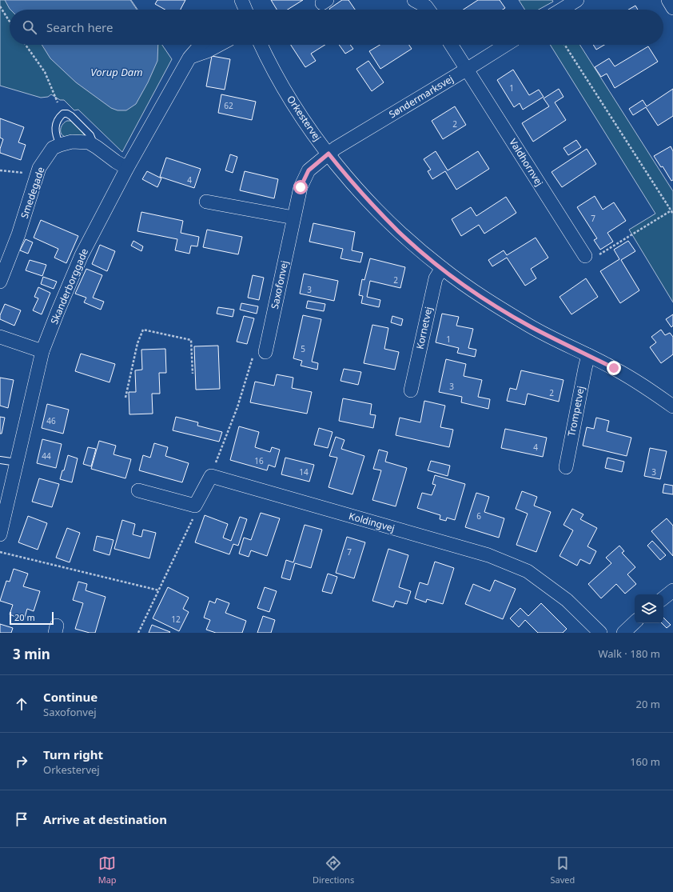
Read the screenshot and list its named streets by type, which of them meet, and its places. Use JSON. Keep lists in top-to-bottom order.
{
  "streets": {
    "street": [
      "Søndermarksvej",
      "Orkestervej",
      "Valdhornvej",
      "Smedegade",
      "Saxofonvej",
      "Skanderborggade",
      "Kornetvej",
      "Trompetvej",
      "Koldingvej"
    ]
  },
  "crossings": [
    ["Søndermarksvej", "Orkestervej"],
    ["Søndermarksvej", "Valdhornvej"],
    ["Søndermarksvej", "Saxofonvej"],
    ["Orkestervej", "Saxofonvej"],
    ["Orkestervej", "Kornetvej"],
    ["Orkestervej", "Trompetvej"]
  ],
  "water": ["Vorup Dam"],
  "house_numbers": [
    "1",
    "62",
    "2",
    "4",
    "7",
    "2",
    "3",
    "1",
    "5",
    "3",
    "2",
    "46",
    "4",
    "44",
    "16",
    "14",
    "3",
    "6",
    "7",
    "12"
  ],
  "scale_bar": "20 m",
  "page": {
    "search": "Search here",
    "scale": "20 m",
    "heading": ["3 min", "Walk · 180 m"],
    "list": [
      ["Continue", "Saxofonvej", "20 m"],
      ["Turn right", "Orkestervej", "160 m"],
      "Arrive at destination"
    ],
    "nav": ["Map", "Directions", "Saved"]
  }
}
